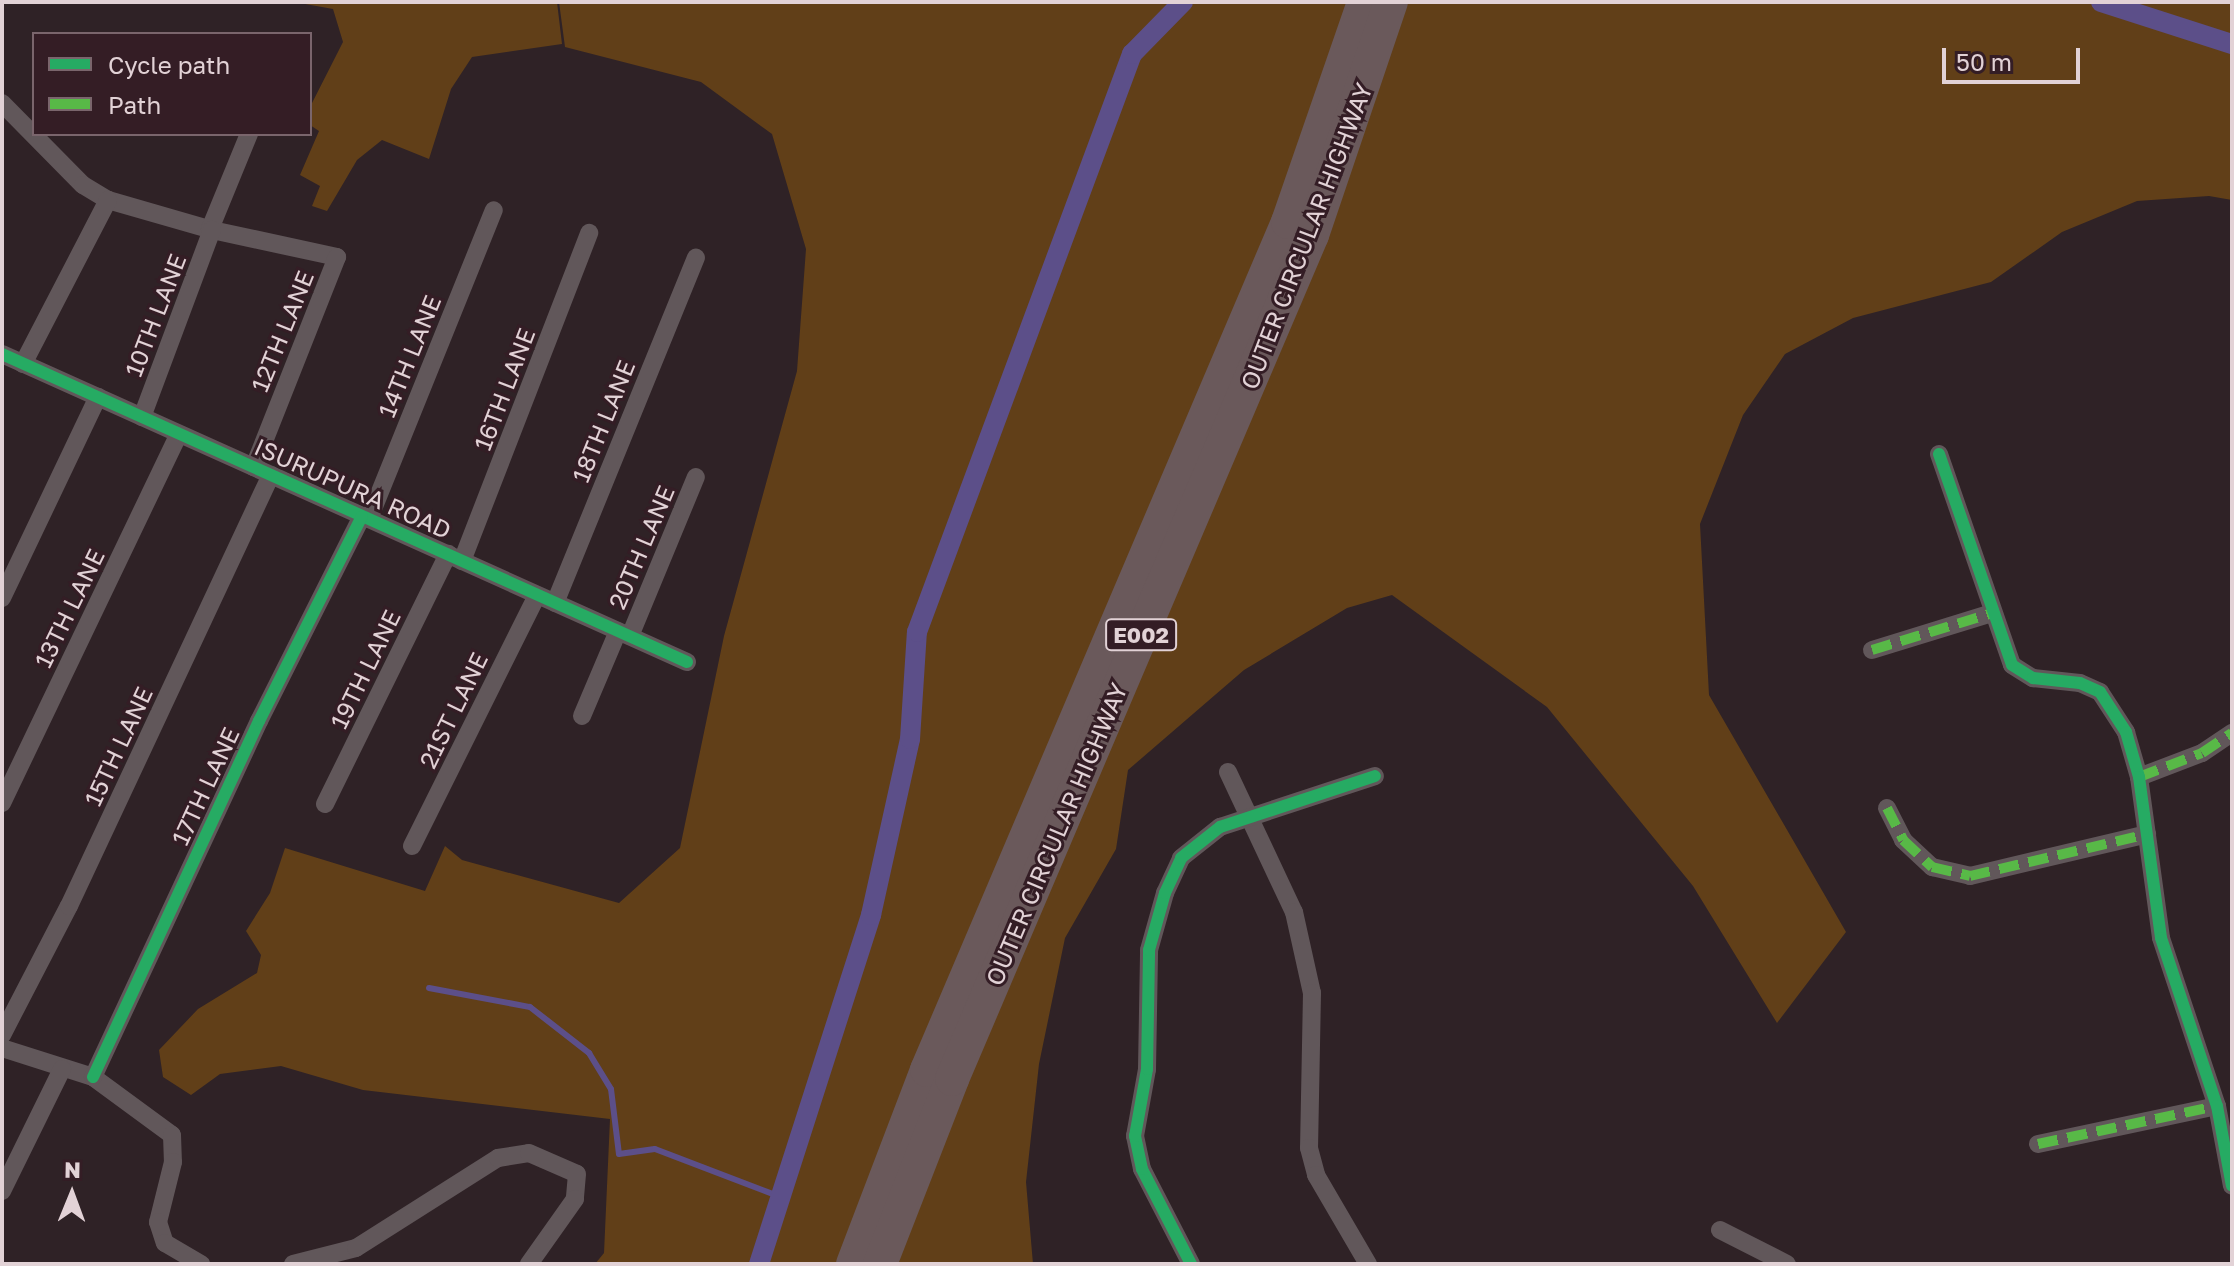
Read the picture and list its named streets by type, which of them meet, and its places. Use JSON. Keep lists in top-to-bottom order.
{
  "streets": {
    "highway": ["OUTER CIRCULAR HIGHWAY", "E002"],
    "street": [
      "10TH LANE",
      "12TH LANE",
      "14TH LANE",
      "16TH LANE",
      "18TH LANE",
      "ISURUPURA ROAD",
      "20TH LANE",
      "13TH LANE",
      "19TH LANE",
      "21ST LANE",
      "15TH LANE",
      "17TH LANE"
    ]
  },
  "crossings": [
    ["10TH LANE", "12TH LANE"],
    ["10TH LANE", "ISURUPURA ROAD"],
    ["12TH LANE", "ISURUPURA ROAD"],
    ["12TH LANE", "15TH LANE"],
    ["14TH LANE", "ISURUPURA ROAD"],
    ["14TH LANE", "17TH LANE"],
    ["16TH LANE", "ISURUPURA ROAD"],
    ["16TH LANE", "19TH LANE"],
    ["18TH LANE", "ISURUPURA ROAD"],
    ["ISURUPURA ROAD", "20TH LANE"],
    ["ISURUPURA ROAD", "13TH LANE"],
    ["ISURUPURA ROAD", "19TH LANE"],
    ["ISURUPURA ROAD", "21ST LANE"],
    ["ISURUPURA ROAD", "15TH LANE"],
    ["ISURUPURA ROAD", "17TH LANE"]
  ],
  "legend": ["Cycle path", "Path"],
  "scale_bar": "50 m",
  "north": "top"
}
